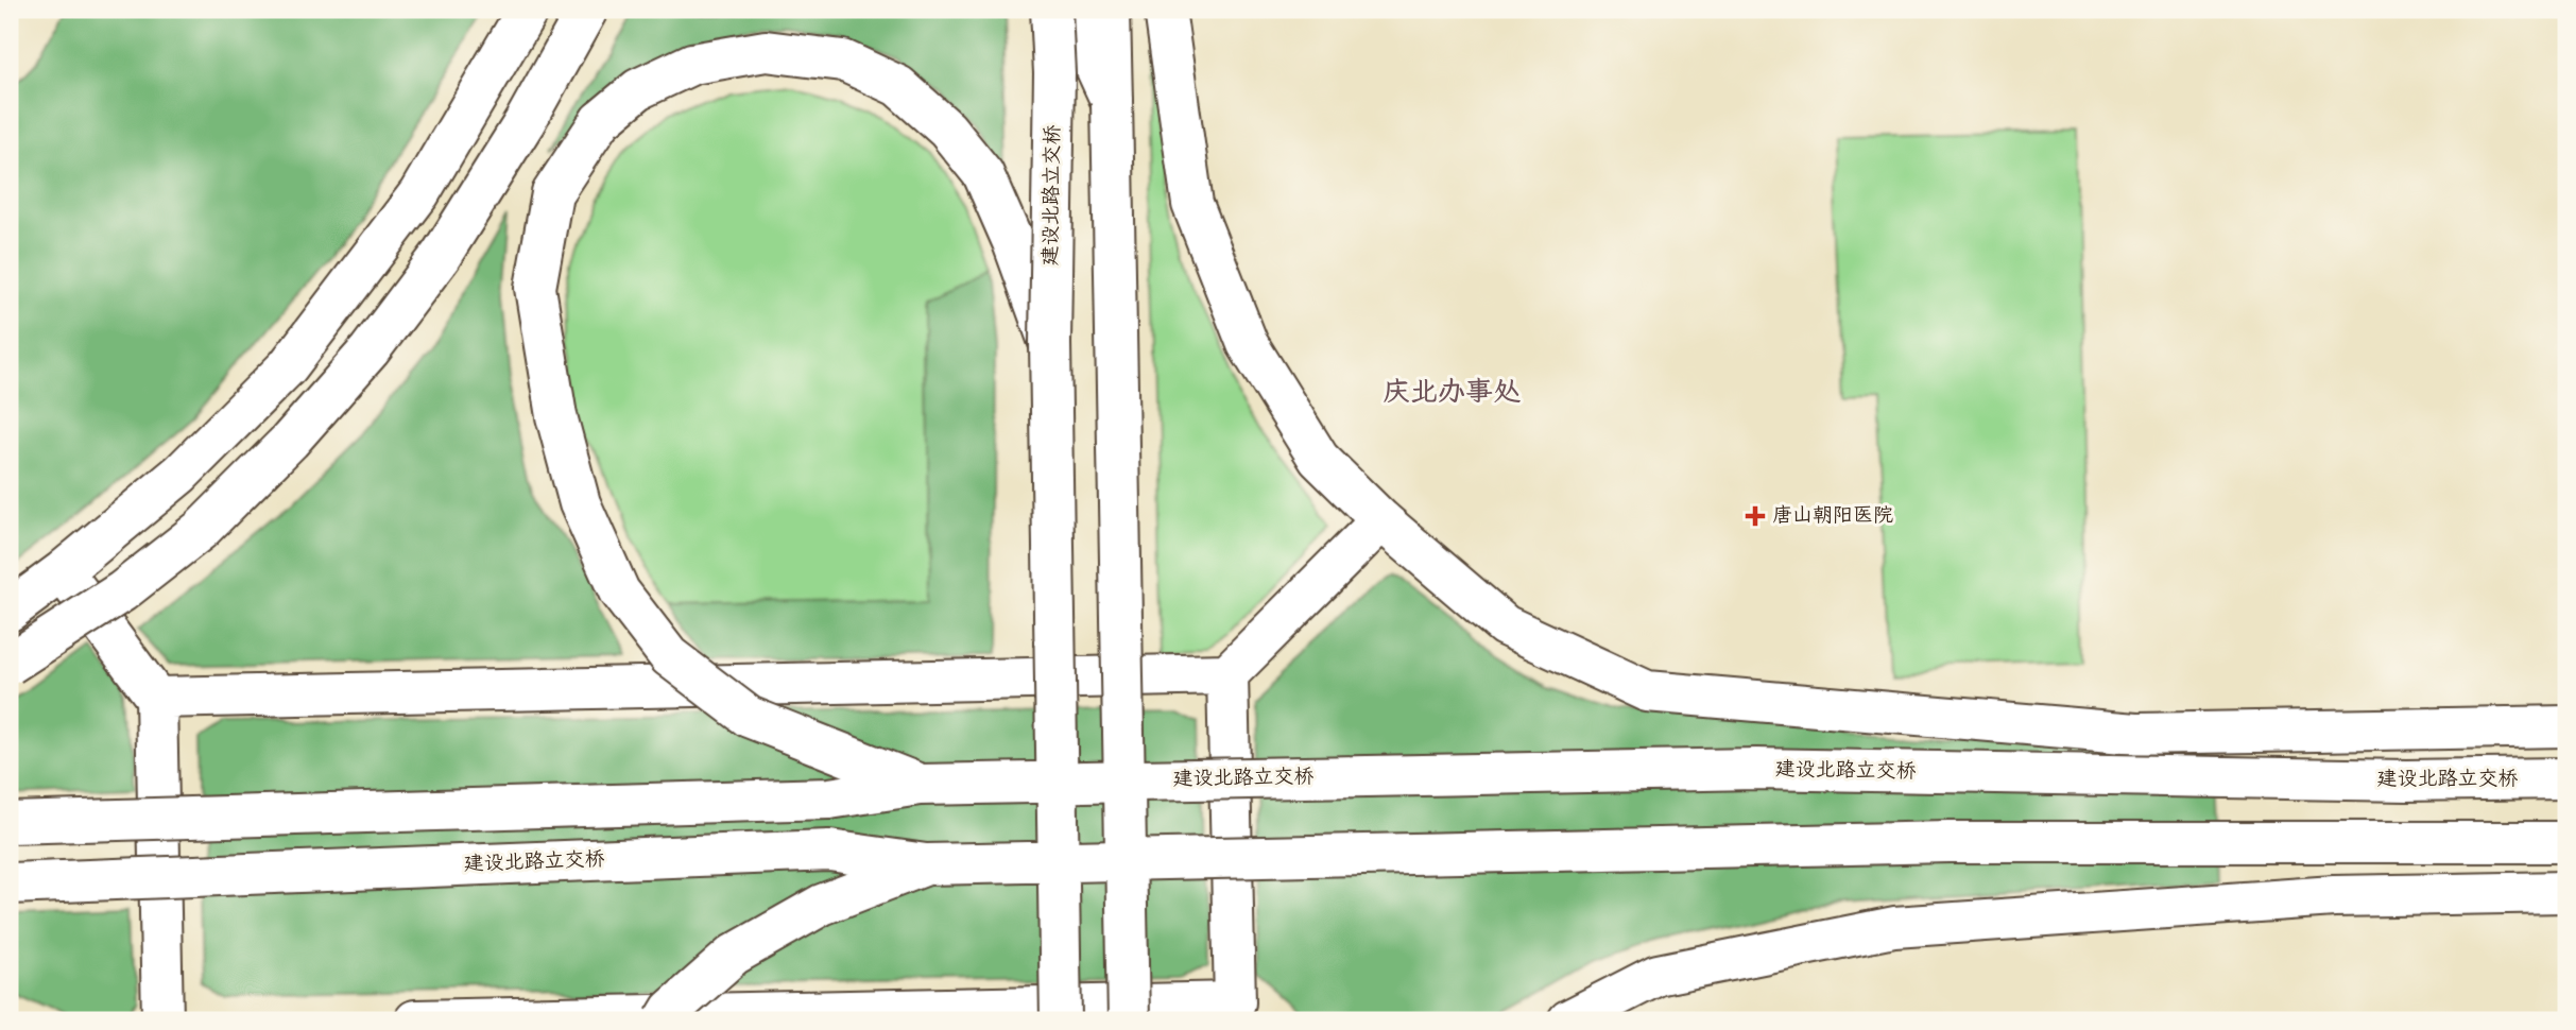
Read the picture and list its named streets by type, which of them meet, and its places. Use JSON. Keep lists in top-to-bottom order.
{
  "streets": {
    "main road": ["建设北路立交桥"]
  },
  "districts": ["庆北办事处"],
  "places": {
    "health": ["唐山朝阳医院"]
  }
}
